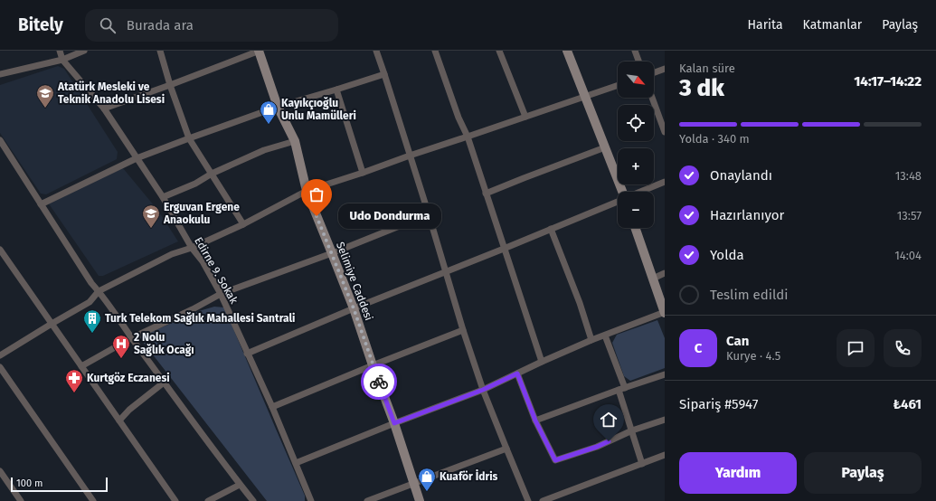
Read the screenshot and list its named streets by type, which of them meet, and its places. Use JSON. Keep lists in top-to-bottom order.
{
  "streets": {
    "street": ["Edirne 9. Sokak", "Selimiye Caddesi"]
  },
  "places": {
    "school or university": ["Atatürk Mesleki ve Teknik Anadolu Lisesi", "Erguvan Ergene Anaokulu"],
    "shop": ["Kayıkçıoğlu Unlu Mamülleri", "Kuaför İdris"],
    "other": ["Udo Dondurma"],
    "building": ["Turk Telekom Sağlık Mahallesi Santrali"],
    "hospital": ["2 Nolu Sağlık Ocağı"],
    "pharmacy": ["Kurtgöz Eczanesi"]
  },
  "scale_bar": "100 m",
  "north": "bottom right",
  "page": {
    "header": "Bitely",
    "search": "Burada ara",
    "nav": ["Harita", "Katmanlar", "Paylaş"],
    "heading": ["3 dk", "Kalan süre", "14:17–14:22"],
    "panel": [
      "Can",
      "Kurye · 4.5",
      "Sipariş #5947",
      "₺461"
    ],
    "map_buttons": ["+", "−"],
    "bar": "Yolda · 340 m",
    "list": [
      ["Onaylandı", "13:48"],
      ["Hazırlanıyor", "13:57"],
      ["Yolda", "14:04"],
      "Teslim edildi"
    ],
    "bubble": "Udo Dondurma",
    "round": "C",
    "buttons": ["Yardım", "Paylaş"],
    "scale": "100 m"
  }
}
